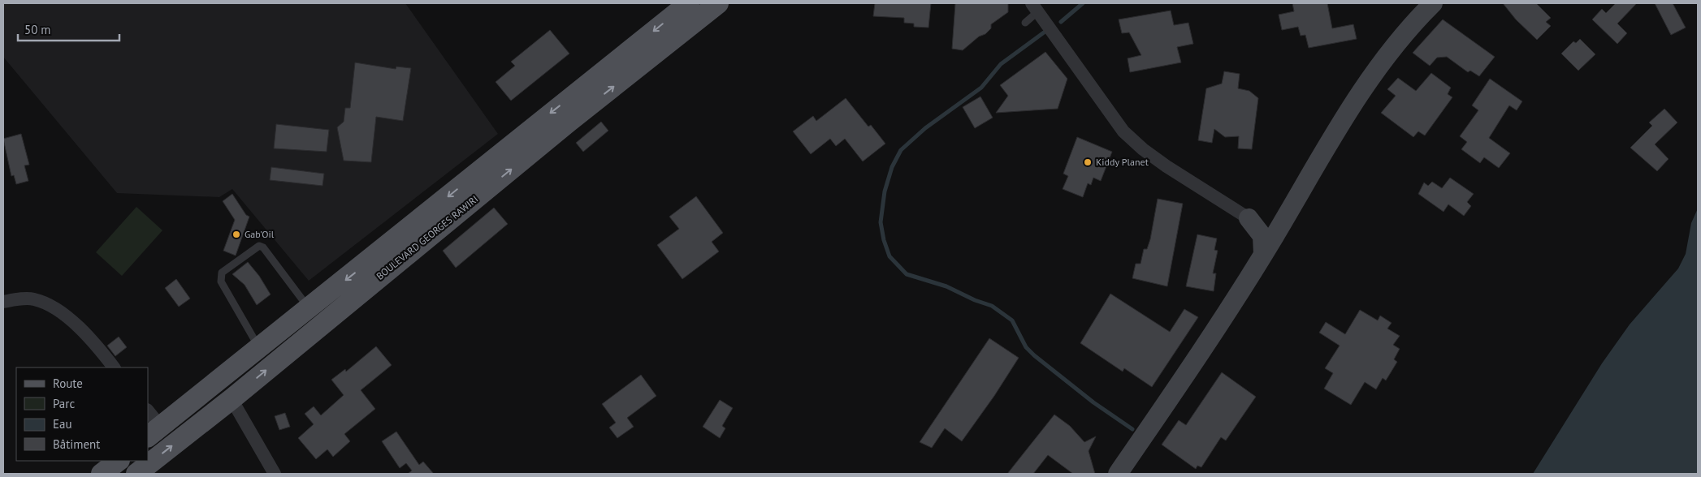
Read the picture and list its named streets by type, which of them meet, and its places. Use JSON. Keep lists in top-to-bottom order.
{
  "streets": {
    "main road": ["BOULEVARD GEORGES RAWIRI"]
  },
  "places": ["Kiddy Planet", "Gab'Oil"],
  "legend": [
    "Route",
    "Parc",
    "Eau",
    "Bâtiment"
  ],
  "scale_bar": "50 m"
}
